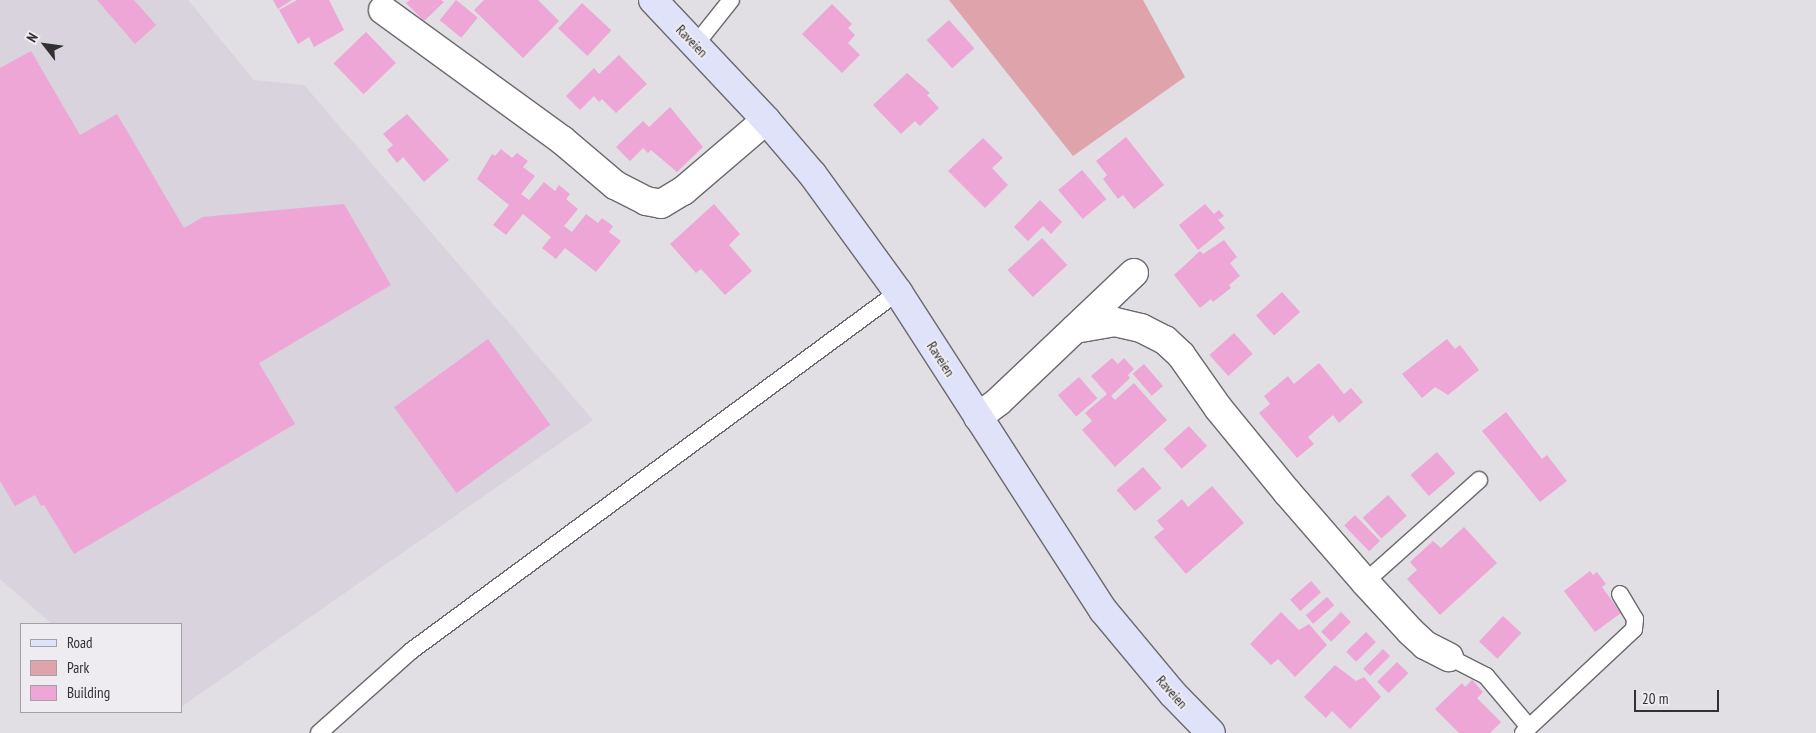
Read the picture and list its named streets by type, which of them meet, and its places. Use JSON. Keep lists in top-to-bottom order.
{
  "streets": {
    "main road": ["Raveien"]
  },
  "legend": ["Road", "Park", "Building"],
  "scale_bar": "20 m",
  "north": "top left"
}
